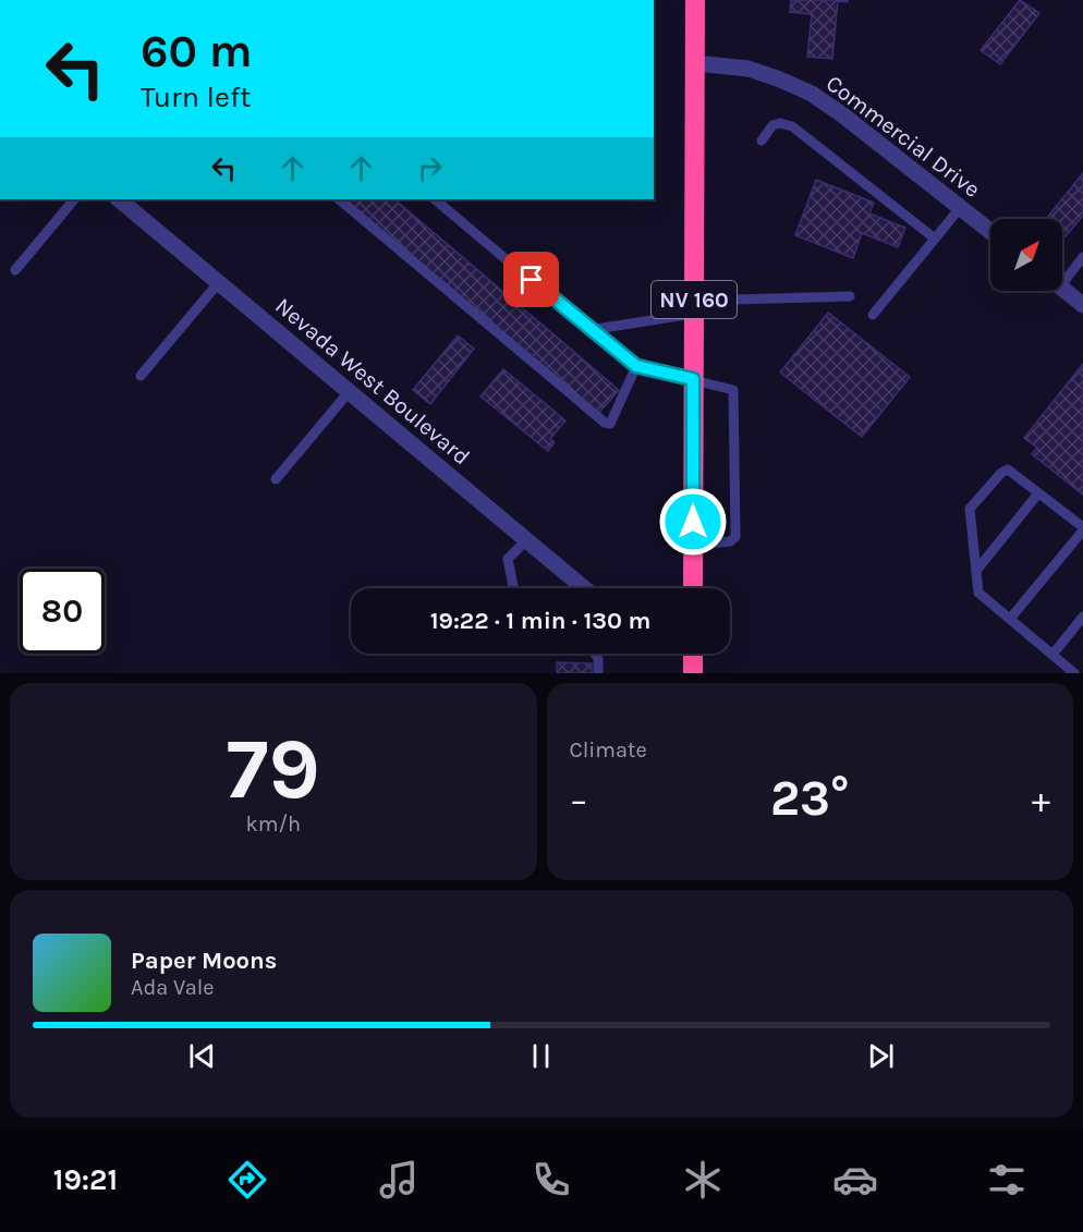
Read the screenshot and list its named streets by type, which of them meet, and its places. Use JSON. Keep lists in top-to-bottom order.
{
  "streets": {
    "highway": ["NV 160"],
    "street": ["Commercial Drive", "Nevada West Boulevard"]
  },
  "crossings": [
    ["Commercial Drive", "NV 160"]
  ],
  "north": "top right",
  "page": {
    "turn": ["60 m", "Turn left"],
    "limit": "80",
    "trip": "19:22 · 1 min · 130 m",
    "tile": [
      ["79", "km/h"],
      "Climate"
    ],
    "heat": ["−", "23°", "+"],
    "song": ["Paper Moons", "Ada Vale"],
    "tabs": "19:21"
  }
}
